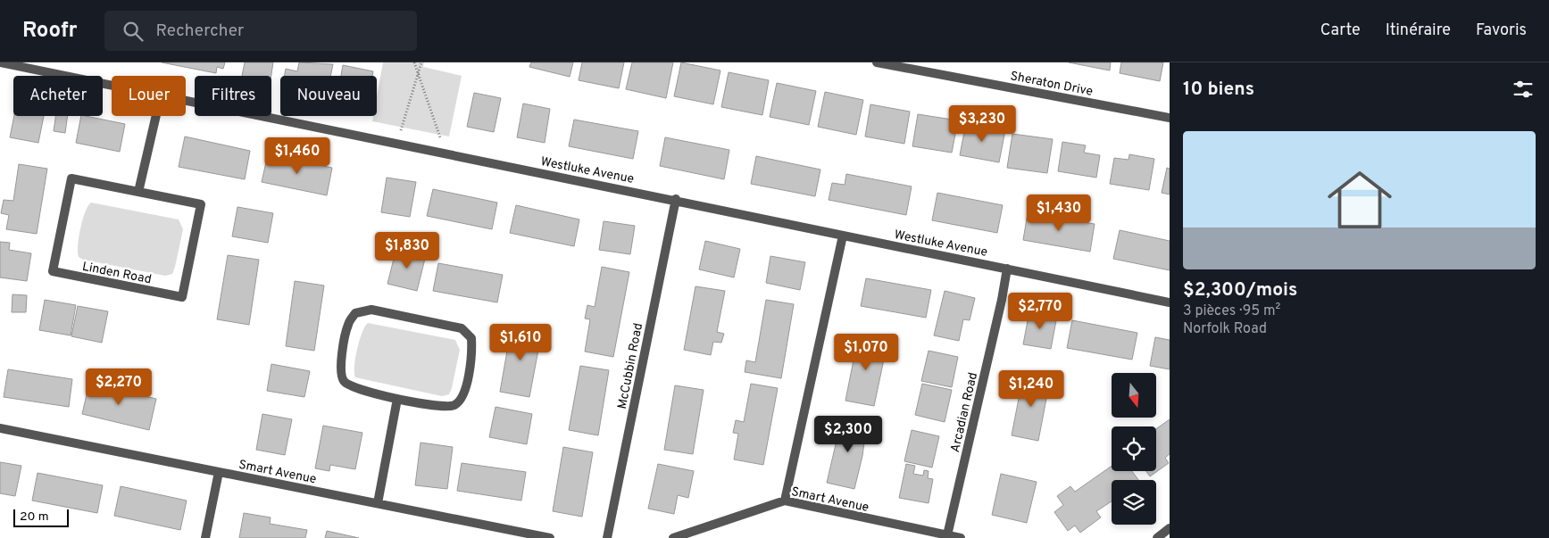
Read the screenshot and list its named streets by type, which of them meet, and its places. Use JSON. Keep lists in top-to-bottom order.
{
  "streets": {
    "street": [
      "Sheraton Drive",
      "Westluke Avenue",
      "Linden Road",
      "McCubbin Road",
      "Arcadian Road",
      "Smart Avenue"
    ]
  },
  "crossings": [
    ["Westluke Avenue", "McCubbin Road"],
    ["Westluke Avenue", "Arcadian Road"],
    ["Arcadian Road", "Smart Avenue"]
  ],
  "scale_bar": "20 m",
  "north": "bottom",
  "page": {
    "header": "Roofr",
    "search": "Rechercher",
    "nav": ["Carte", "Itinéraire", "Favoris"],
    "heading": "10 biens",
    "chip": [
      "Acheter",
      "Louer",
      "Filtres",
      "Nouveau"
    ],
    "price": [
      "$3,230",
      "$1,460",
      "$1,430",
      "$1,830",
      "$2,770",
      "$1,610",
      "$1,070",
      "$2,270",
      "$1,240",
      "$2,300"
    ],
    "list": [
      {
        "name": "$2,300/mois",
        "note": "3 pièces · 95 m² · Norfolk Road"
      }
    ],
    "scale": "20 m"
  }
}
